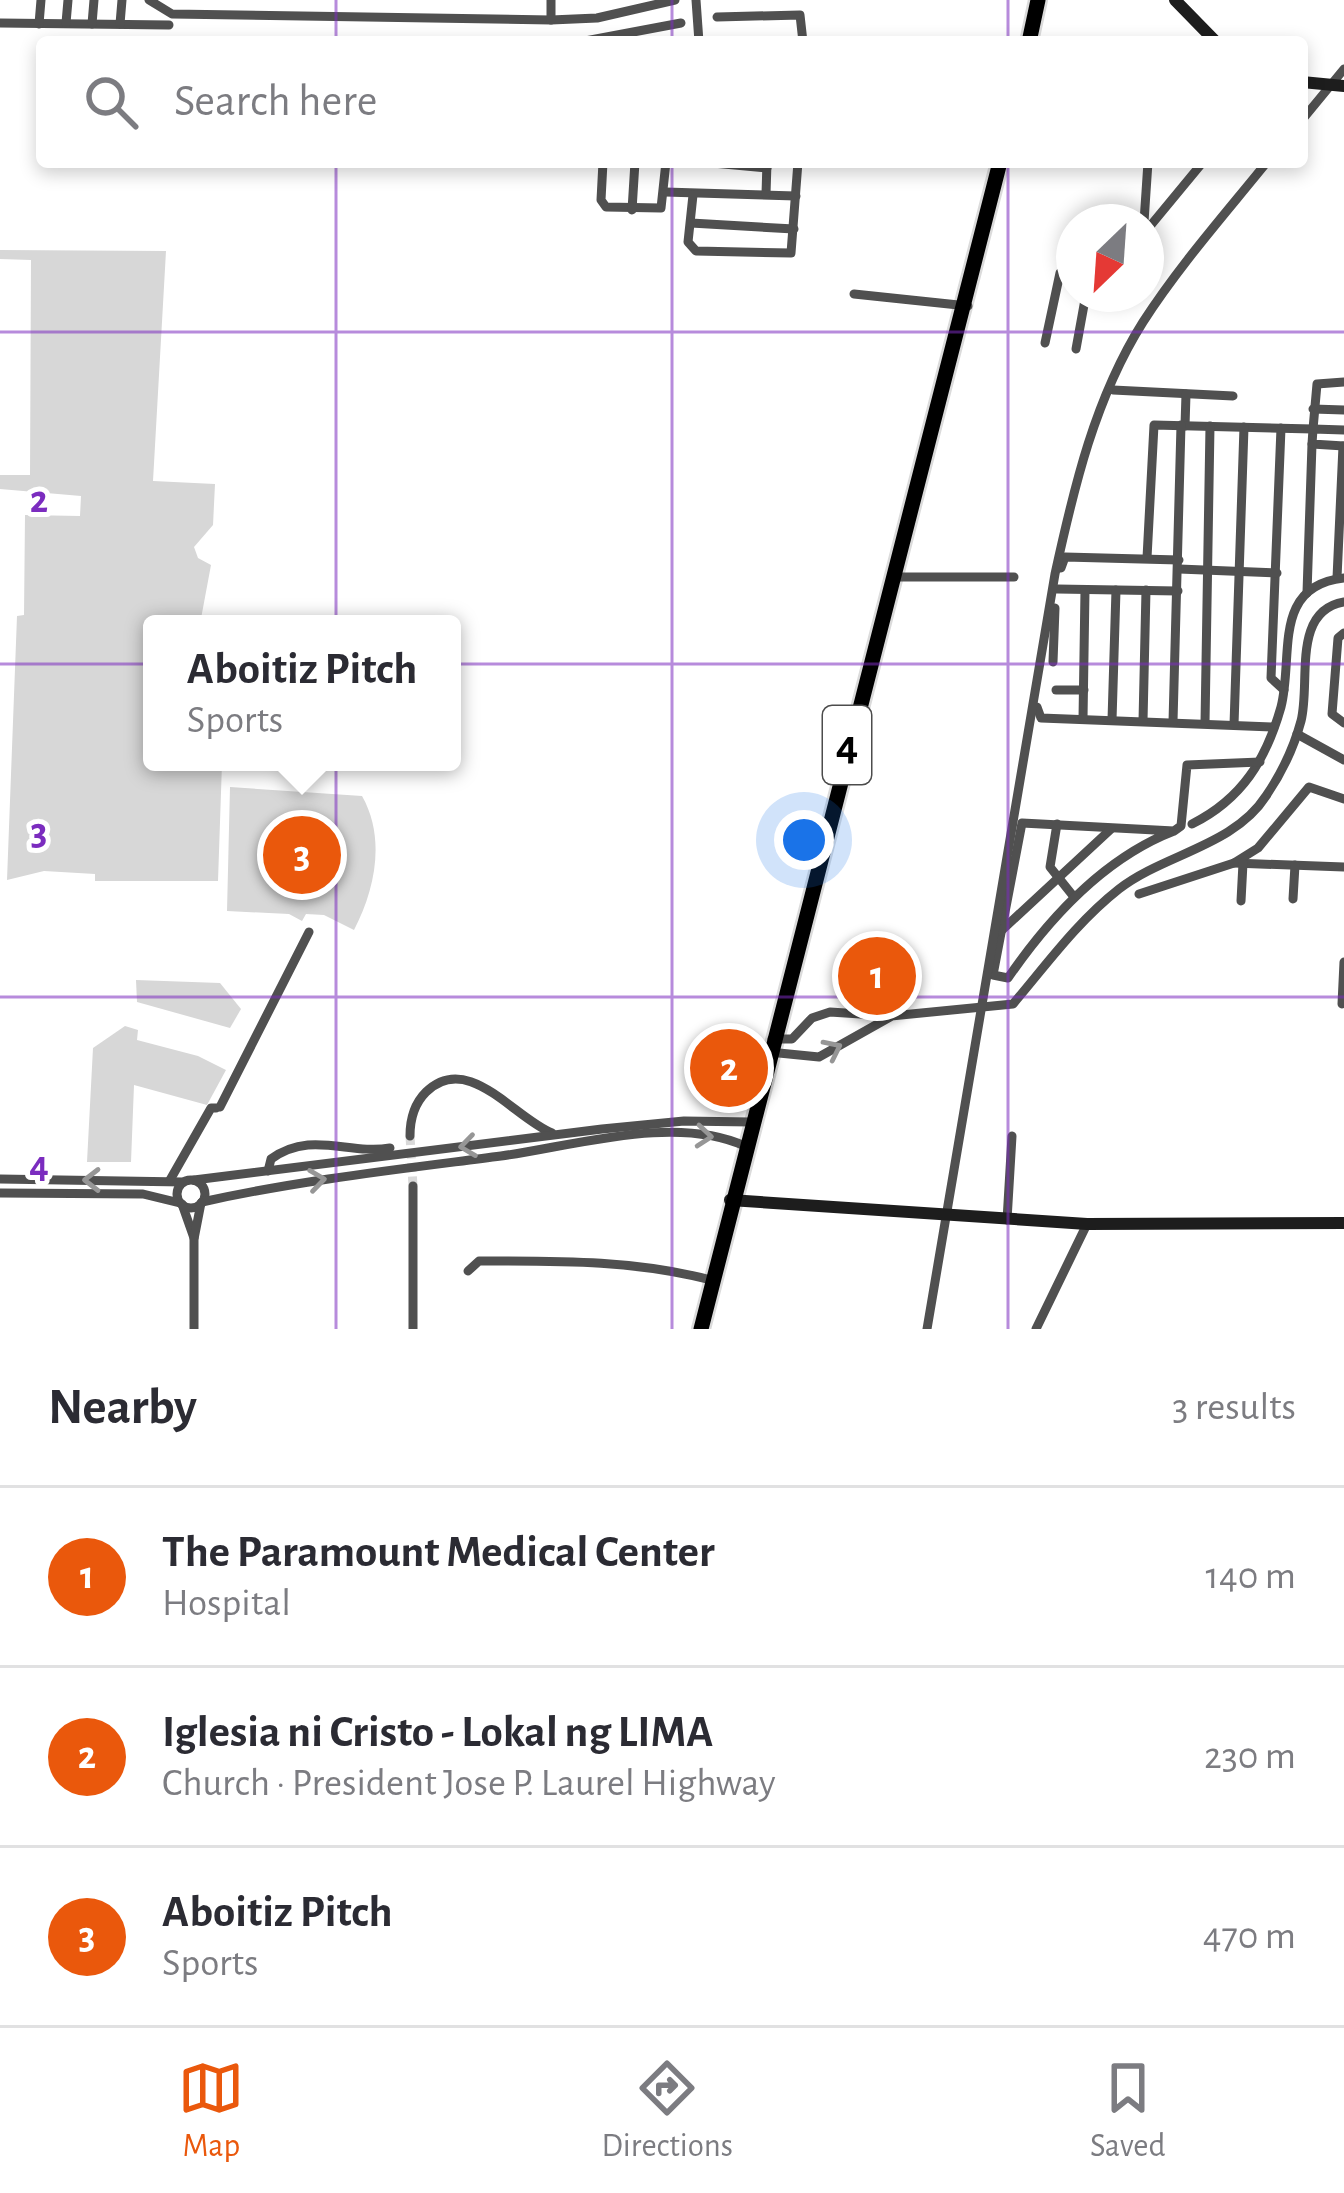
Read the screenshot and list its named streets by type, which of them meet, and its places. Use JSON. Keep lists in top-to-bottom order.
{
  "streets": {
    "highway": ["4"]
  },
  "north": "bottom left",
  "page": {
    "search": "Search here",
    "popup": ["Aboitiz Pitch", "Sports"],
    "pins": ["3", "1", "2"],
    "heading": ["Nearby", "3 results"],
    "list": [
      {
        "mark": "1",
        "name": "The Paramount Medical Center",
        "note": "Hospital",
        "value": "140 m"
      },
      {
        "mark": "2",
        "name": "Iglesia ni Cristo - Lokal ng LIMA",
        "note": "Church · President Jose P. Laurel Highway",
        "value": "230 m"
      },
      {
        "mark": "3",
        "name": "Aboitiz Pitch",
        "note": "Sports",
        "value": "470 m"
      }
    ],
    "nav": ["Map", "Directions", "Saved"]
  },
  "grid": {
    "rows": ["2", "3", "4"]
  }
}
